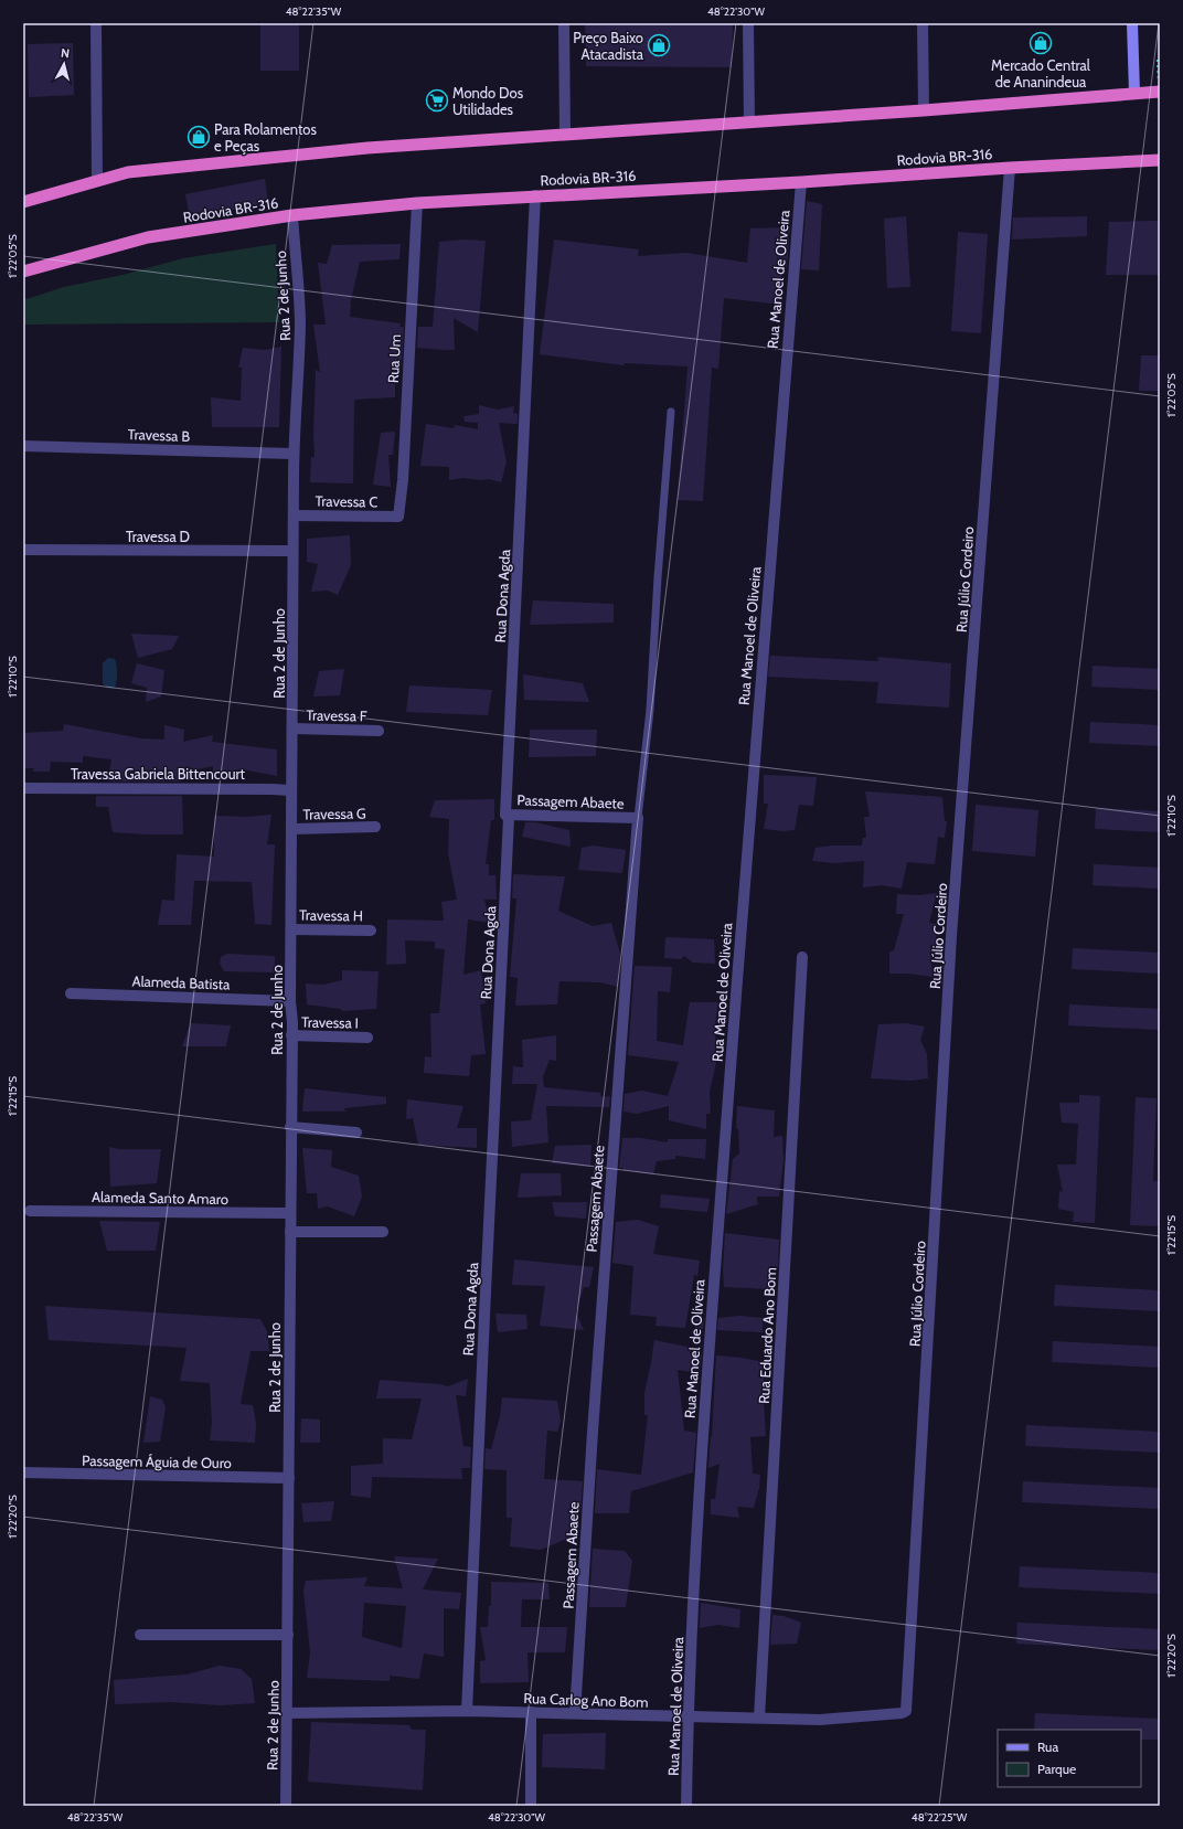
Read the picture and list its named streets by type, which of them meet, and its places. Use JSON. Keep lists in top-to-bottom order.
{
  "streets": {
    "highway": ["Rodovia BR-316"],
    "street": [
      "Rua Manoel de Oliveira",
      "Rua 2 de Junho",
      "Rua Um",
      "Travessa B",
      "Travessa C",
      "Travessa D",
      "Rua Júlio Cordeiro",
      "Rua Dona Agda",
      "Travessa F",
      "Travessa Gabriela Bittencourt",
      "Passagem Abaete",
      "Travessa G",
      "Travessa H",
      "Alameda Batista",
      "Travessa I",
      "Alameda Santo Amaro",
      "Rua Eduardo Ano Bom",
      "Passagem Águia de Ouro",
      "Rua Carlog Ano Bom"
    ]
  },
  "crossings": [
    ["Rodovia BR-316", "Rua Manoel de Oliveira"],
    ["Rodovia BR-316", "Rua 2 de Junho"],
    ["Rodovia BR-316", "Rua Um"],
    ["Rodovia BR-316", "Rua Júlio Cordeiro"],
    ["Rodovia BR-316", "Rua Dona Agda"],
    ["Rua Manoel de Oliveira", "Rua Carlog Ano Bom"],
    ["Rua 2 de Junho", "Travessa B"],
    ["Rua 2 de Junho", "Travessa C"],
    ["Rua 2 de Junho", "Travessa D"],
    ["Rua 2 de Junho", "Travessa F"],
    ["Rua 2 de Junho", "Travessa Gabriela Bittencourt"],
    ["Rua 2 de Junho", "Travessa G"],
    ["Rua 2 de Junho", "Travessa H"],
    ["Rua 2 de Junho", "Alameda Batista"],
    ["Rua 2 de Junho", "Travessa I"],
    ["Rua 2 de Junho", "Alameda Santo Amaro"],
    ["Rua 2 de Junho", "Passagem Águia de Ouro"],
    ["Rua 2 de Junho", "Rua Carlog Ano Bom"],
    ["Rua Um", "Travessa C"],
    ["Rua Júlio Cordeiro", "Rua Carlog Ano Bom"],
    ["Rua Dona Agda", "Passagem Abaete"],
    ["Rua Dona Agda", "Rua Carlog Ano Bom"],
    ["Passagem Abaete", "Rua Carlog Ano Bom"],
    ["Rua Eduardo Ano Bom", "Rua Carlog Ano Bom"]
  ],
  "places": {
    "shop": ["Mercado Central de Ananindeua", "Preço Baixo Atacadista", "Para Rolamentos e Peças"],
    "supermarket": ["Mondo Dos Utilidades"]
  },
  "legend": ["Rua", "Parque"],
  "north": "top",
  "coordinates": [
    "48°22'35\"W",
    "48°22'30\"W",
    "1°22'05\"S",
    "1°22'10\"S",
    "1°22'15\"S",
    "1°22'20\"S",
    "48°22'25\"W"
  ]
}
